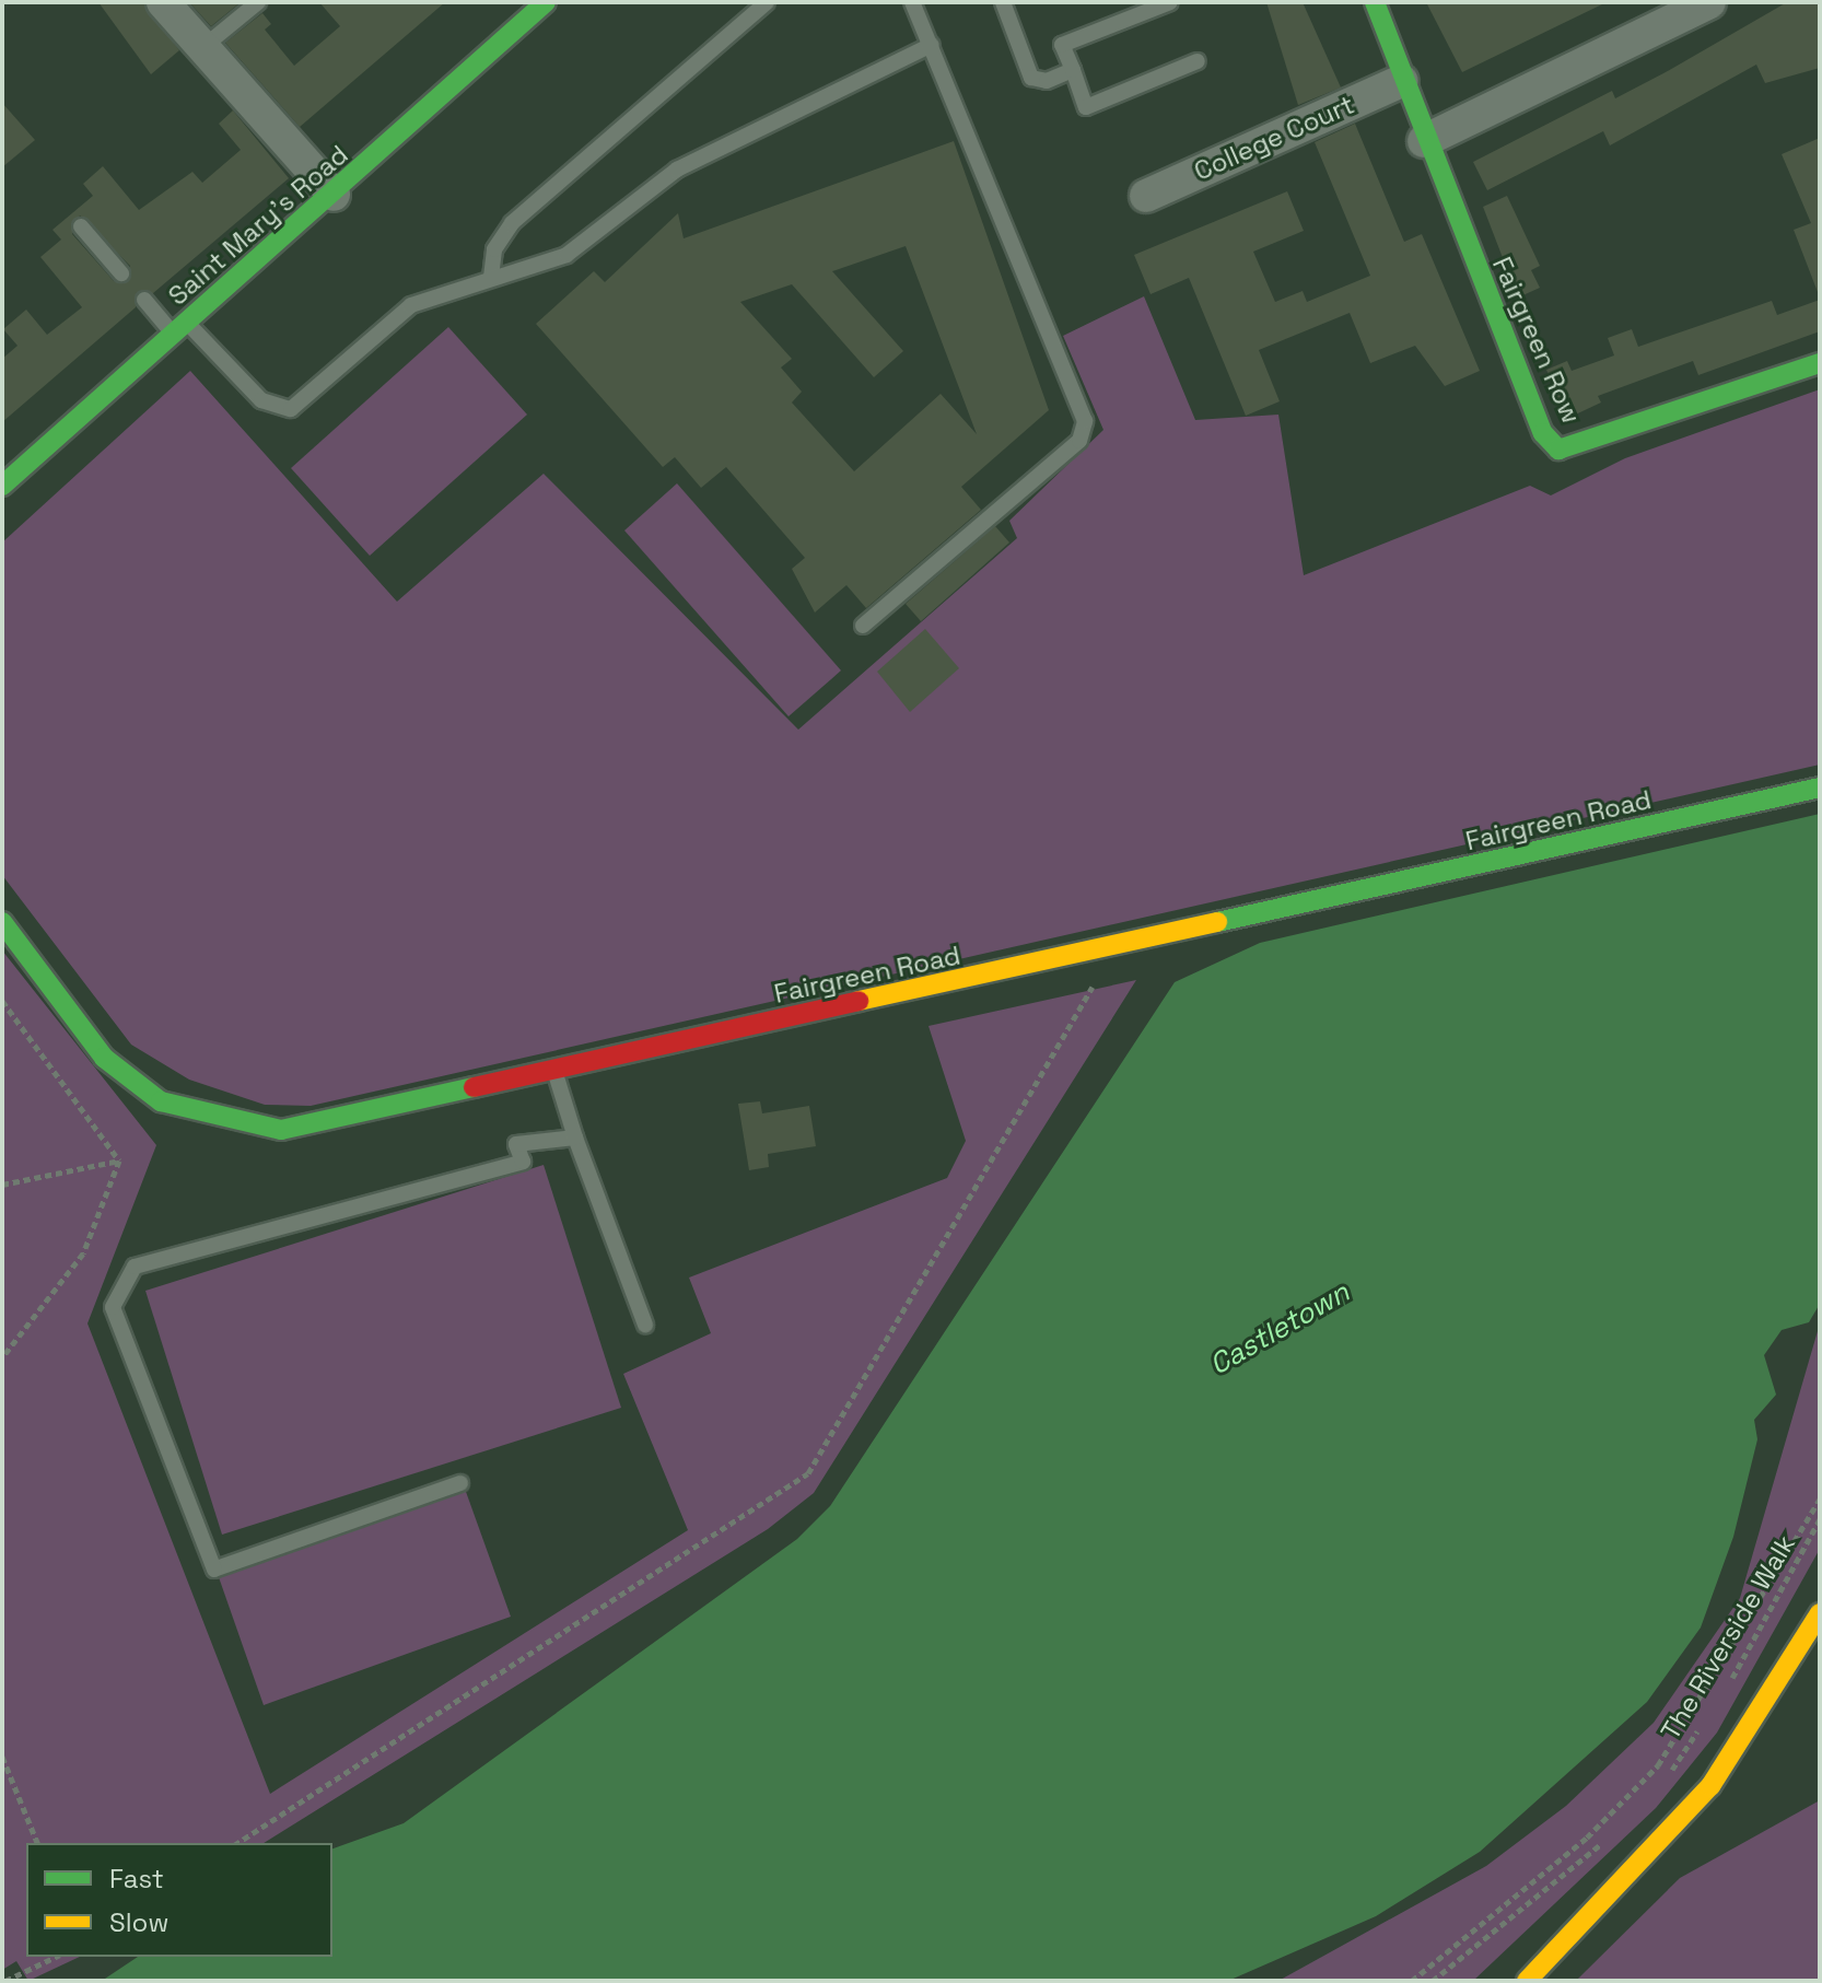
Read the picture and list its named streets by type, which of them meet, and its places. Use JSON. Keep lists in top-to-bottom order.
{
  "streets": {
    "street": [
      "College Court",
      "Saint Mary's Road",
      "Fairgreen Row",
      "Fairgreen Road"
    ],
    "path": ["The Riverside Walk"]
  },
  "water": ["Castletown"],
  "legend": ["Fast", "Slow"]
}
